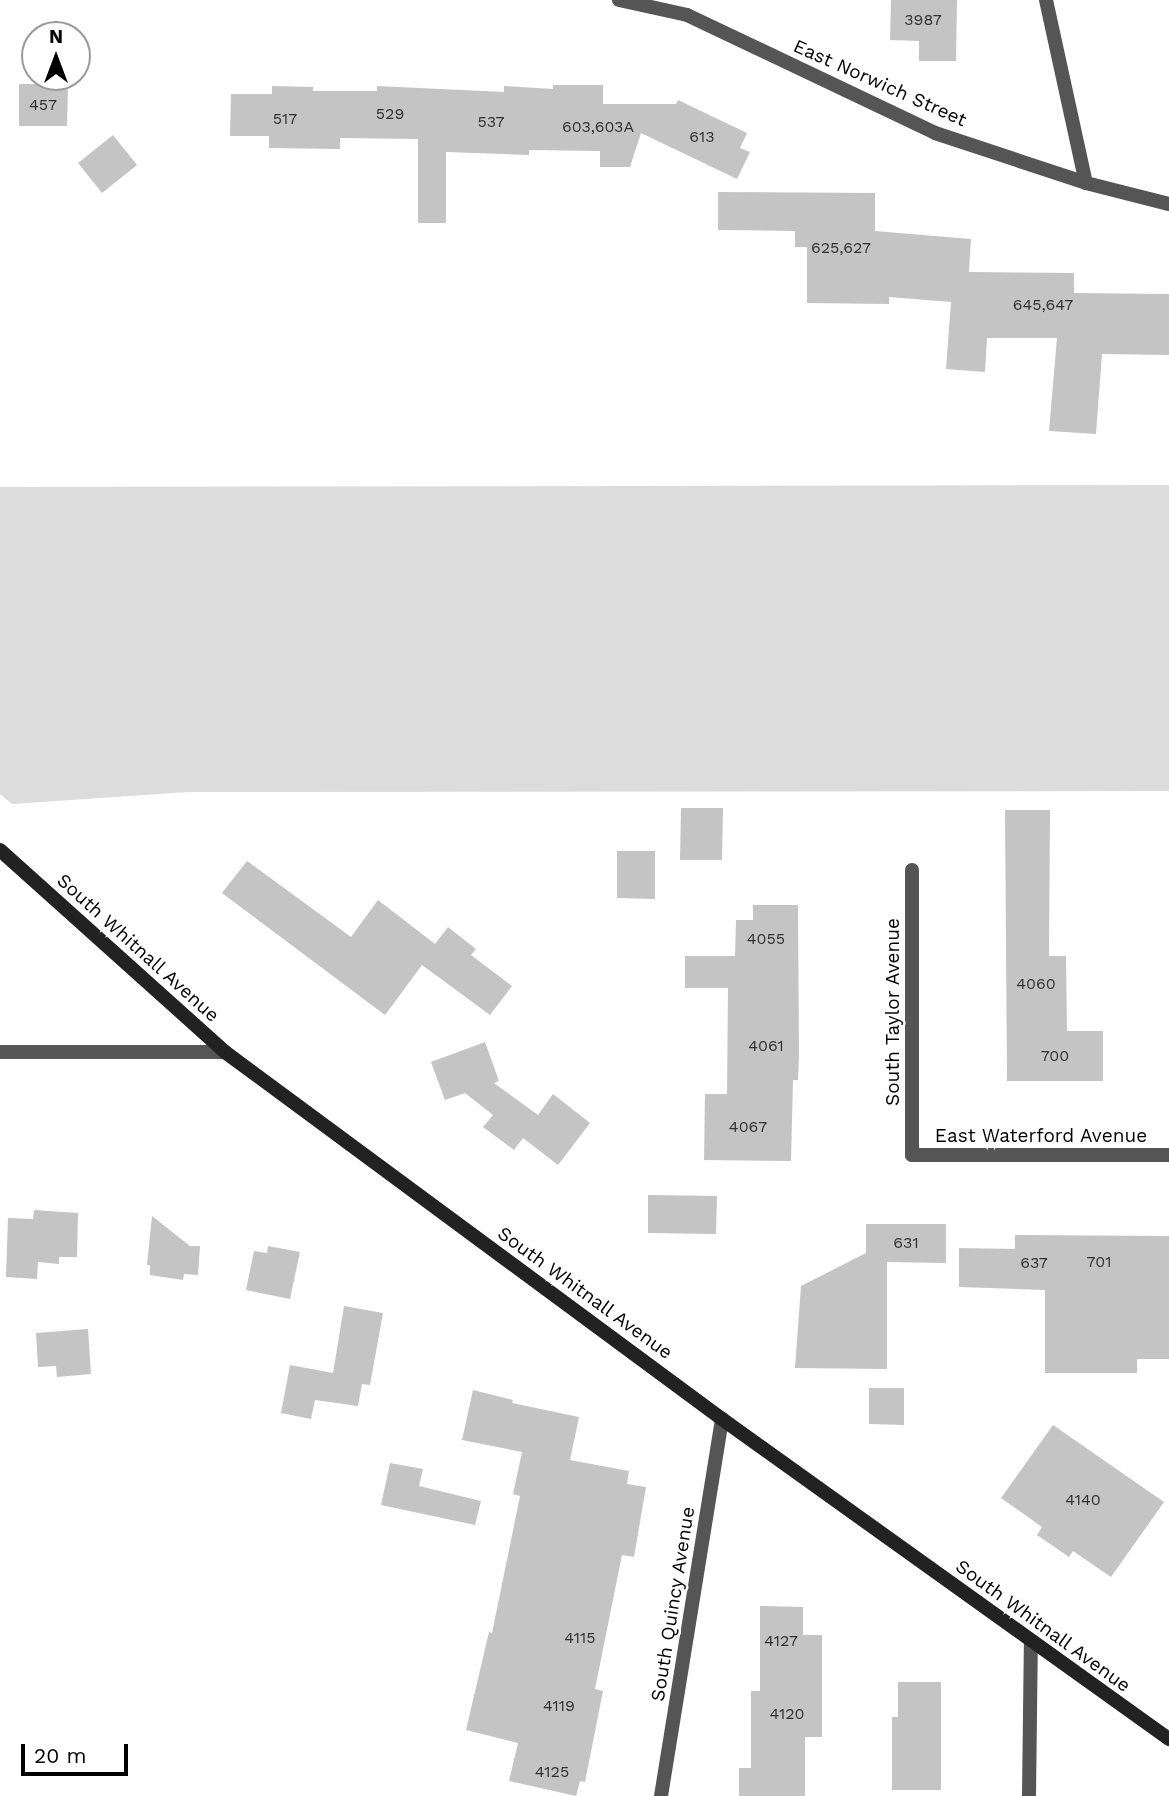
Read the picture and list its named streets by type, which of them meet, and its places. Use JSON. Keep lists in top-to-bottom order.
{
  "streets": {
    "street": [
      "East Norwich Street",
      "South Whitnall Avenue",
      "South Taylor Avenue",
      "East Waterford Avenue",
      "South Quincy Avenue"
    ]
  },
  "crossings": [
    ["South Whitnall Avenue", "South Quincy Avenue"],
    ["South Taylor Avenue", "East Waterford Avenue"]
  ],
  "house_numbers": [
    "3987",
    "457",
    "529",
    "517",
    "537",
    "603,603A",
    "613",
    "625,627",
    "645,647",
    "4055",
    "4060",
    "4061",
    "700",
    "4067",
    "631",
    "701",
    "637",
    "4140",
    "4115",
    "4127",
    "4119",
    "4120",
    "4125"
  ],
  "scale_bar": "20 m",
  "north": "top"
}
